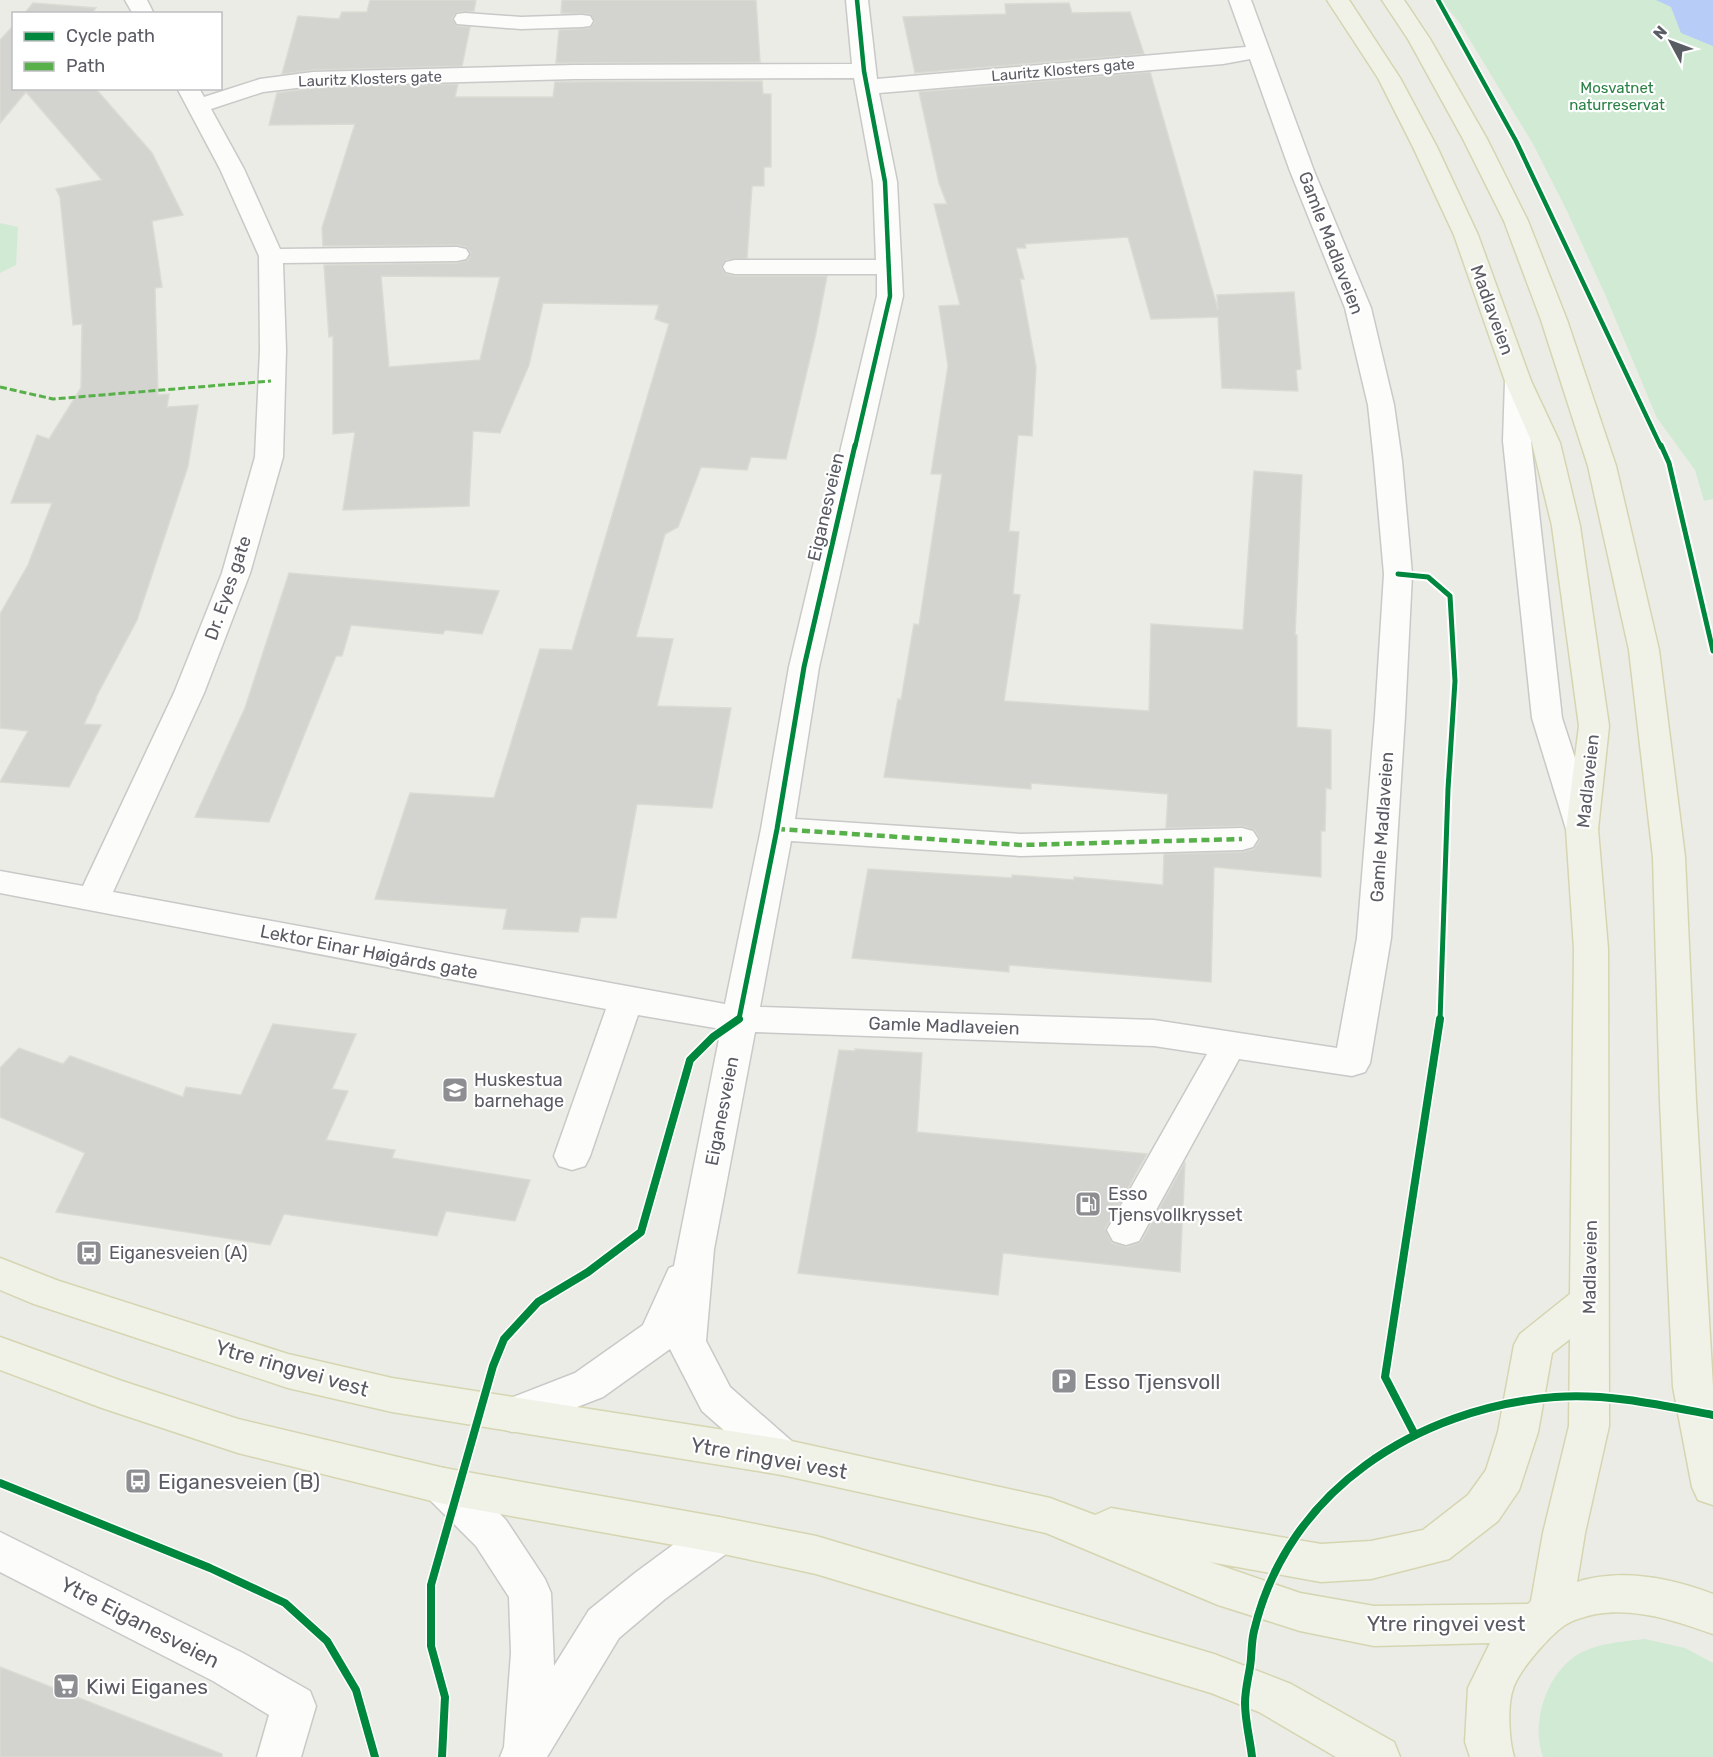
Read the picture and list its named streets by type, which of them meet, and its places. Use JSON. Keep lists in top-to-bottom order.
{
  "streets": {
    "main road": ["Madlaveien", "Ytre ringvei vest"],
    "street": [
      "Lauritz Klosters gate",
      "Gamle Madlaveien",
      "Eiganesveien",
      "Dr. Eyes gate",
      "Lektor Einar Høigårds gate",
      "Ytre Eiganesveien"
    ]
  },
  "crossings": [
    ["Lauritz Klosters gate", "Gamle Madlaveien"],
    ["Lauritz Klosters gate", "Eiganesveien"],
    ["Lauritz Klosters gate", "Dr. Eyes gate"],
    ["Gamle Madlaveien", "Eiganesveien"],
    ["Gamle Madlaveien", "Lektor Einar Høigårds gate"],
    ["Madlaveien", "Ytre ringvei vest"],
    ["Eiganesveien", "Lektor Einar Høigårds gate"],
    ["Eiganesveien", "Ytre ringvei vest"],
    ["Dr. Eyes gate", "Lektor Einar Høigårds gate"]
  ],
  "parks": ["Mosvatnet naturreservat"],
  "places": {
    "school or university": ["Huskestua barnehage"],
    "fuel station": ["Esso Tjensvollkrysset"],
    "bus stop": ["Eiganesveien (A)", "Eiganesveien (B)"],
    "parking": ["Esso Tjensvoll"],
    "supermarket": ["Kiwi Eiganes"]
  },
  "legend": ["Cycle path", "Path"],
  "north": "top left"
}
